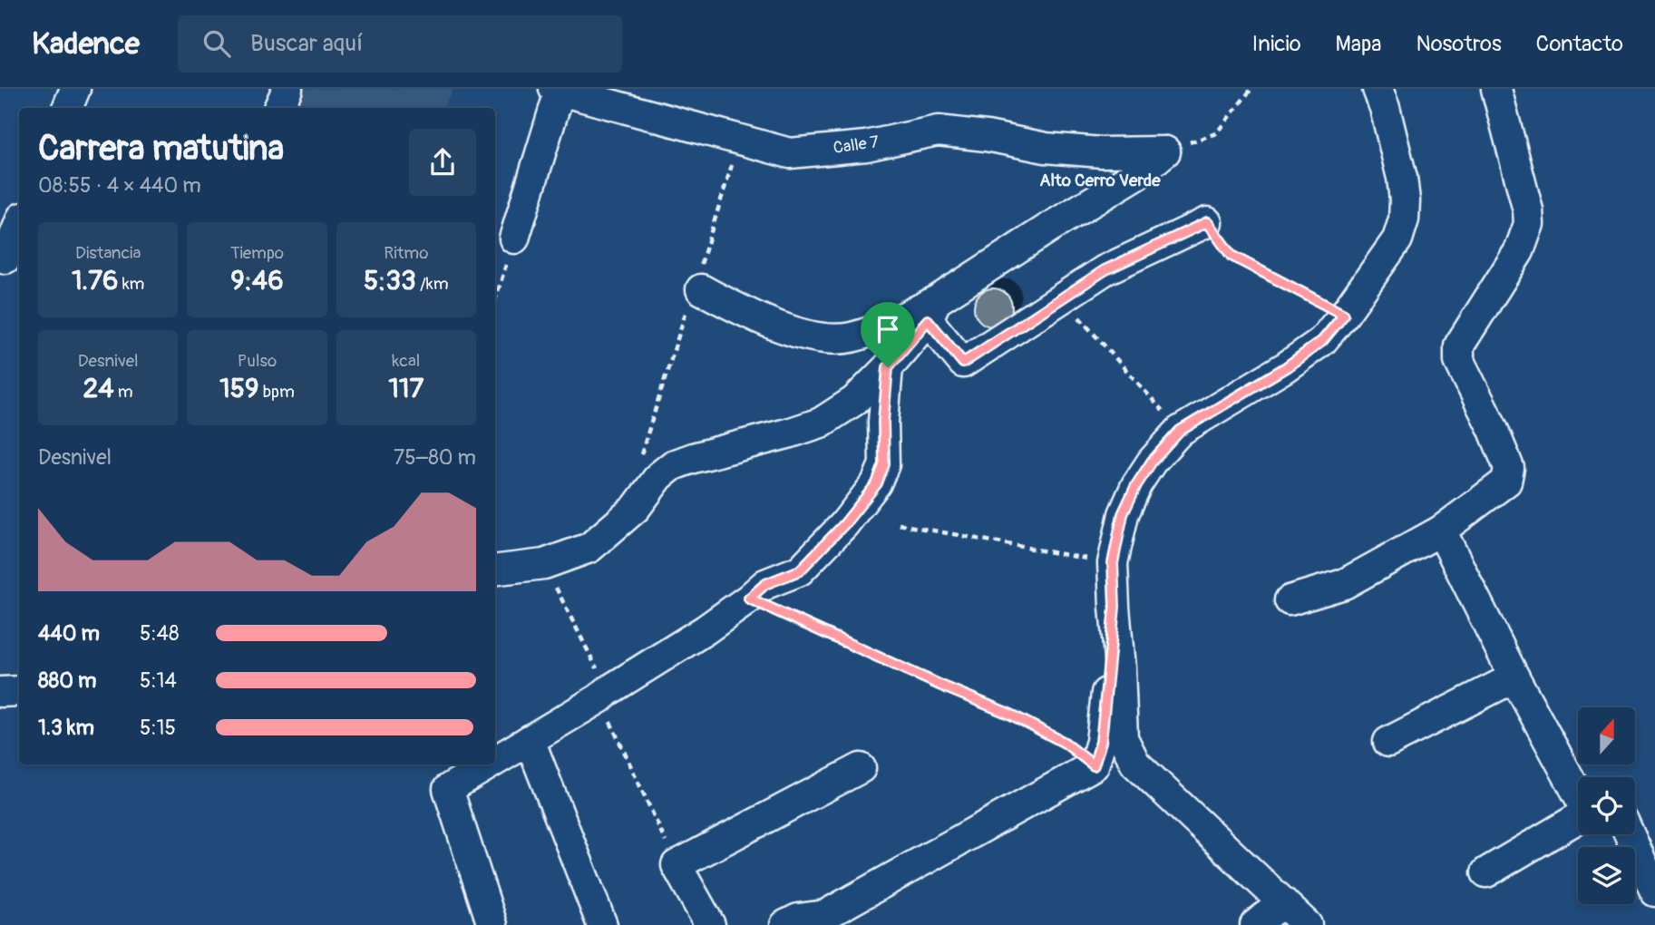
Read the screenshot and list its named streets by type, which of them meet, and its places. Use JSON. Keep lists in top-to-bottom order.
{
  "streets": {
    "street": ["Calle 7"]
  },
  "districts": ["Alto Cerro Verde"],
  "north": "top",
  "page": {
    "header": "Kadence",
    "search": "Buscar aquí",
    "nav": [
      "Inicio",
      "Mapa",
      "Nosotros",
      "Contacto"
    ],
    "heading": ["Carrera matutina", "08:55 · 4 × 440 m"],
    "stats": [
      ["Distancia", "1.76 km"],
      ["Tiempo", "9:46"],
      ["Ritmo", "5:33 /km"],
      ["Desnivel", "24 m"],
      ["Pulso", "159 bpm"],
      ["kcal", "117"]
    ],
    "chart": ["Desnivel", "75–80 m"],
    "list": [
      {
        "name": "440 m",
        "note": "5:48"
      },
      {
        "name": "880 m",
        "note": "5:14"
      },
      {
        "name": "1.3 km",
        "note": "5:15"
      }
    ]
  }
}
